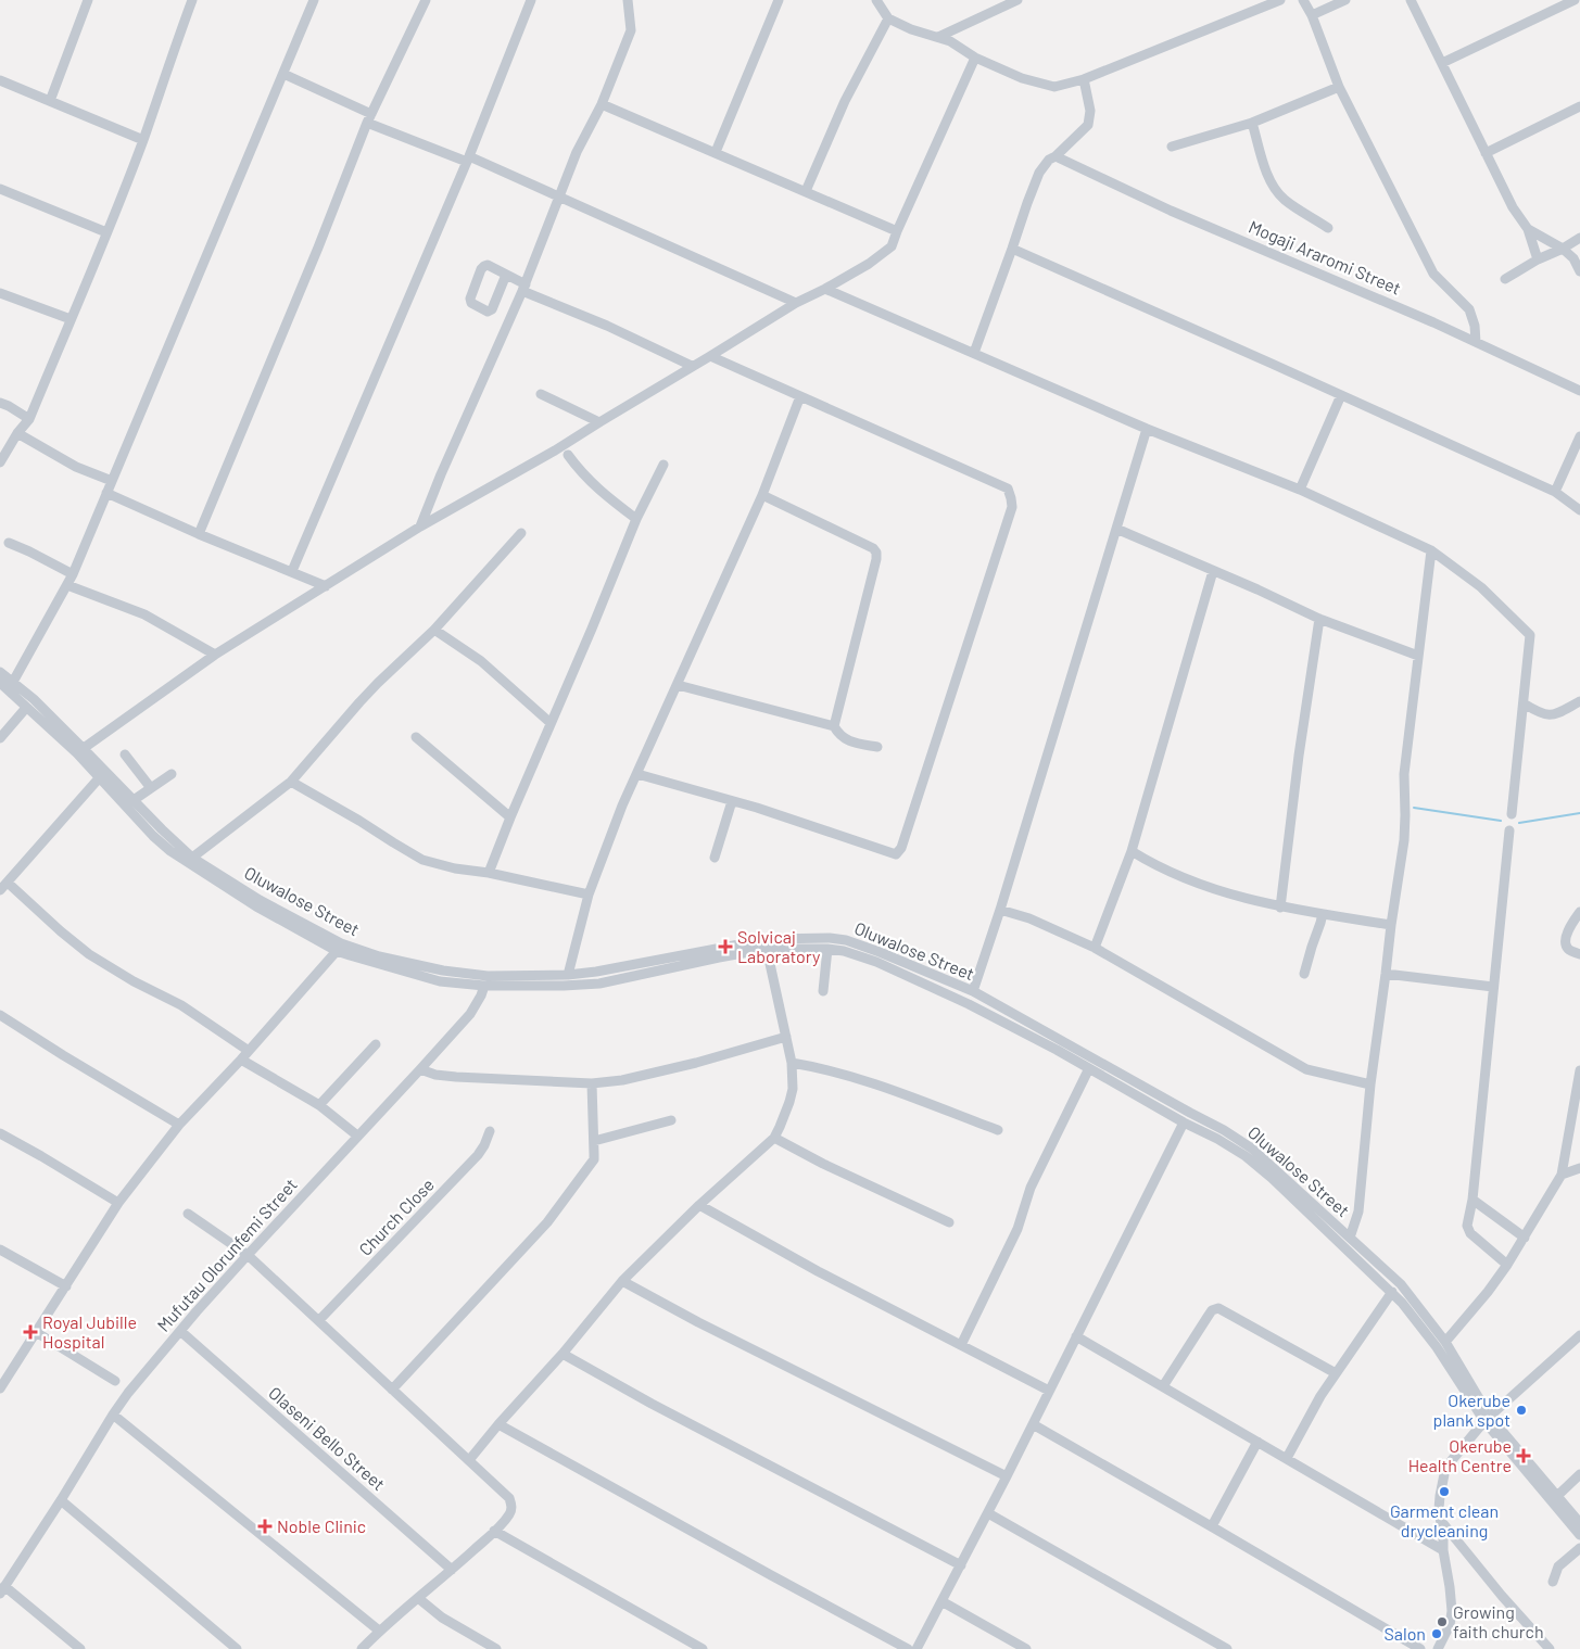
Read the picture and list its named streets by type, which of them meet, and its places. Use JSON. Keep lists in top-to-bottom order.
{
  "streets": {
    "street": [
      "Mogaji Araromi Street",
      "Oluwalose Street",
      "Church Close",
      "Mufutau Olorunfemi Street",
      "Olaseni Bello Street"
    ]
  },
  "crossings": [
    ["Oluwalose Street", "Mufutau Olorunfemi Street"],
    ["Mufutau Olorunfemi Street", "Olaseni Bello Street"]
  ],
  "places": {
    "health": [
      "Solvicaj Laboratory",
      "Royal Jubille Hospital",
      "Okerube Health Centre",
      "Noble Clinic"
    ],
    "other": [
      "Okerube plank spot",
      "Garment clean drycleaning",
      "Growing faith church",
      "Salon"
    ]
  }
}
